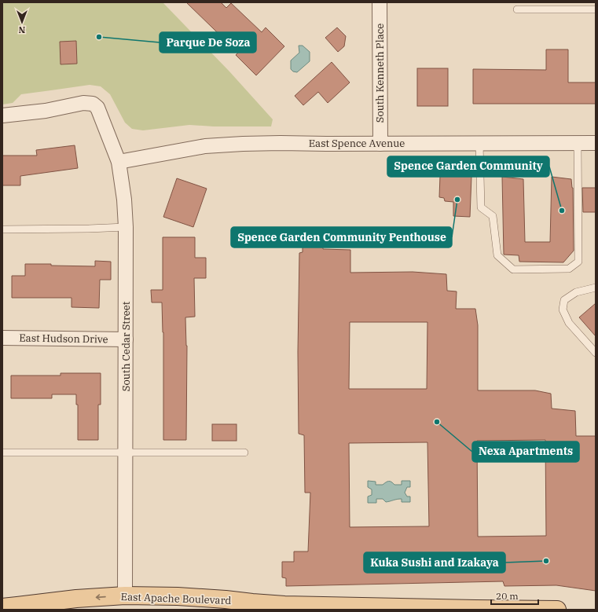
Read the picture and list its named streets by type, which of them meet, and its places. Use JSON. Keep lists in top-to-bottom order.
{
  "streets": {
    "main road": ["East Apache Boulevard"],
    "street": [
      "South Kenneth Place",
      "East Spence Avenue",
      "East Hudson Drive",
      "South Cedar Street"
    ]
  },
  "crossings": [
    ["South Kenneth Place", "East Spence Avenue"],
    ["East Spence Avenue", "South Cedar Street"],
    ["East Hudson Drive", "South Cedar Street"],
    ["South Cedar Street", "East Apache Boulevard"]
  ],
  "places": [
    "Parque De Soza",
    "Spence Garden Community Penthouse",
    "Spence Garden Community",
    "Nexa Apartments",
    "Kuka Sushi and Izakaya"
  ],
  "scale_bar": "20 m",
  "north": "bottom"
}
